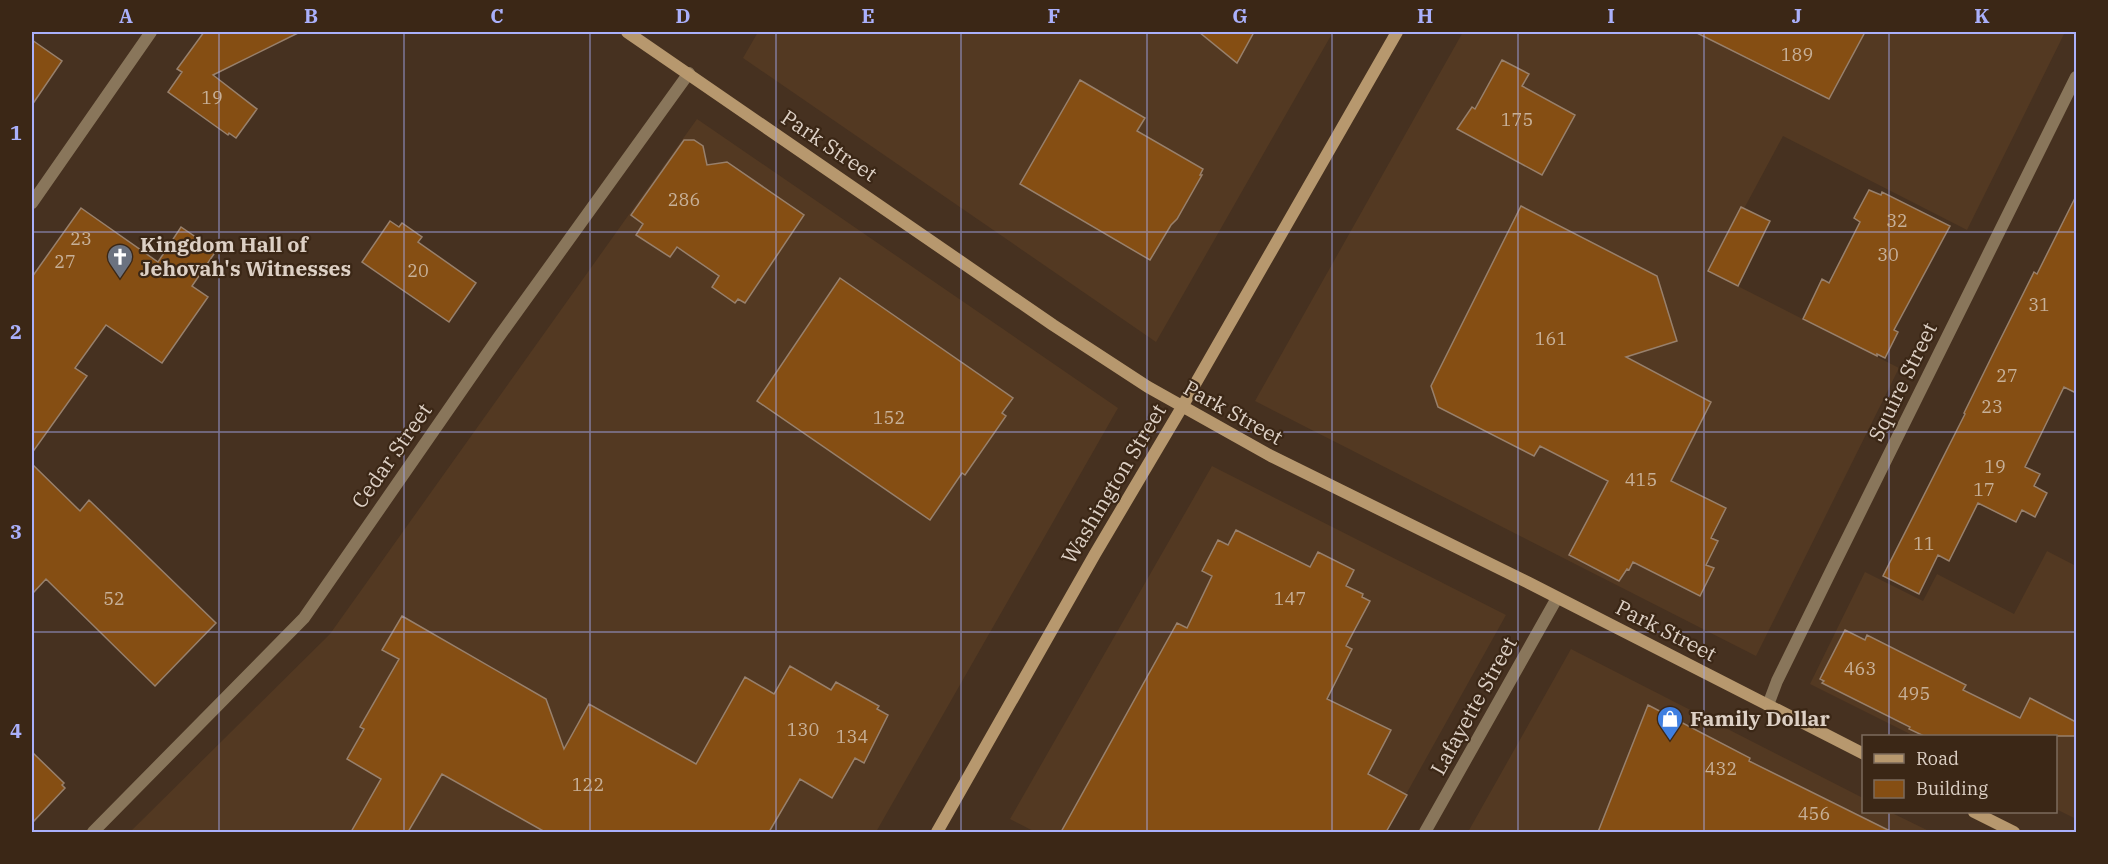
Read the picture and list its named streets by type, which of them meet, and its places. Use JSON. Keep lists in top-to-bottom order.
{
  "streets": {
    "main road": ["Park Street", "Washington Street"],
    "street": ["Squire Street", "Cedar Street", "Lafayette Street"]
  },
  "crossings": [
    ["Park Street", "Squire Street"],
    ["Park Street", "Cedar Street"],
    ["Park Street", "Washington Street"],
    ["Park Street", "Lafayette Street"]
  ],
  "places": {
    "church": ["Kingdom Hall of Jehovah's Witnesses"],
    "shop": ["Family Dollar"]
  },
  "house_numbers": [
    "189",
    "19",
    "175",
    "286",
    "32",
    "23",
    "30",
    "27",
    "20",
    "31",
    "161",
    "27",
    "23",
    "152",
    "19",
    "415",
    "17",
    "11",
    "52",
    "147",
    "463",
    "495",
    "130",
    "134",
    "432",
    "122",
    "456"
  ],
  "legend": ["Road", "Building"],
  "grid": {
    "columns": [
      "A",
      "B",
      "C",
      "D",
      "E",
      "F",
      "G",
      "H",
      "I",
      "J",
      "K"
    ],
    "rows": [
      "1",
      "2",
      "3",
      "4"
    ]
  }
}
